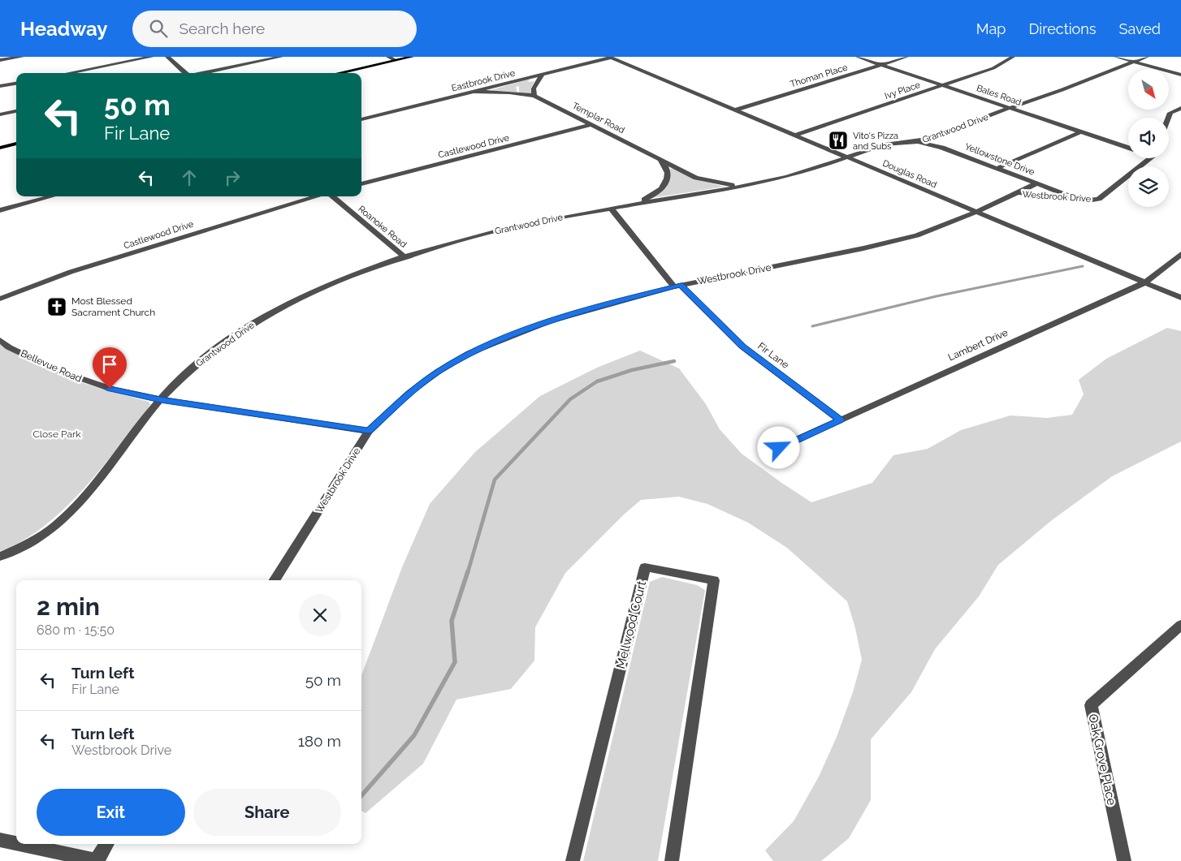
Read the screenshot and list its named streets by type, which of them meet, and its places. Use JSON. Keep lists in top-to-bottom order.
{
  "streets": {
    "street": [
      "Thoman Place",
      "Eastbrook Drive",
      "Ivy Place",
      "Bales Road",
      "Templar Road",
      "Grantwood Drive",
      "Castlewood Drive",
      "Yellowstone Drive",
      "Douglas Road",
      "Westbrook Drive",
      "Roanoke Road",
      "Lambert Drive",
      "Fir Lane",
      "Bellevue Road",
      "Mellwood Court",
      "Oak Grove Place"
    ]
  },
  "crossings": [
    ["Thoman Place", "Bales Road"],
    ["Thoman Place", "Douglas Road"],
    ["Eastbrook Drive", "Templar Road"],
    ["Eastbrook Drive", "Douglas Road"],
    ["Ivy Place", "Bales Road"],
    ["Ivy Place", "Douglas Road"],
    ["Bales Road", "Grantwood Drive"],
    ["Templar Road", "Grantwood Drive"],
    ["Templar Road", "Castlewood Drive"],
    ["Grantwood Drive", "Yellowstone Drive"],
    ["Grantwood Drive", "Douglas Road"],
    ["Grantwood Drive", "Roanoke Road"],
    ["Grantwood Drive", "Fir Lane"],
    ["Grantwood Drive", "Bellevue Road"],
    ["Yellowstone Drive", "Westbrook Drive"],
    ["Douglas Road", "Westbrook Drive"],
    ["Douglas Road", "Lambert Drive"],
    ["Westbrook Drive", "Fir Lane"],
    ["Westbrook Drive", "Bellevue Road"],
    ["Lambert Drive", "Fir Lane"]
  ],
  "parks": ["Close Park"],
  "places": {
    "restaurant": ["Vito's Pizza and Subs"],
    "church": ["Most Blessed Sacrament Church"]
  },
  "north": "bottom right",
  "page": {
    "header": "Headway",
    "search": "Search here",
    "nav": ["Map", "Directions", "Saved"],
    "turn": ["50 m", "Fir Lane"],
    "heading": ["2 min", "680 m · 15:50"],
    "list": [
      {
        "name": "Turn left",
        "note": "Fir Lane",
        "value": "50 m"
      },
      {
        "name": "Turn left",
        "note": "Westbrook Drive",
        "value": "180 m"
      }
    ],
    "buttons": ["Exit", "Share"]
  }
}
